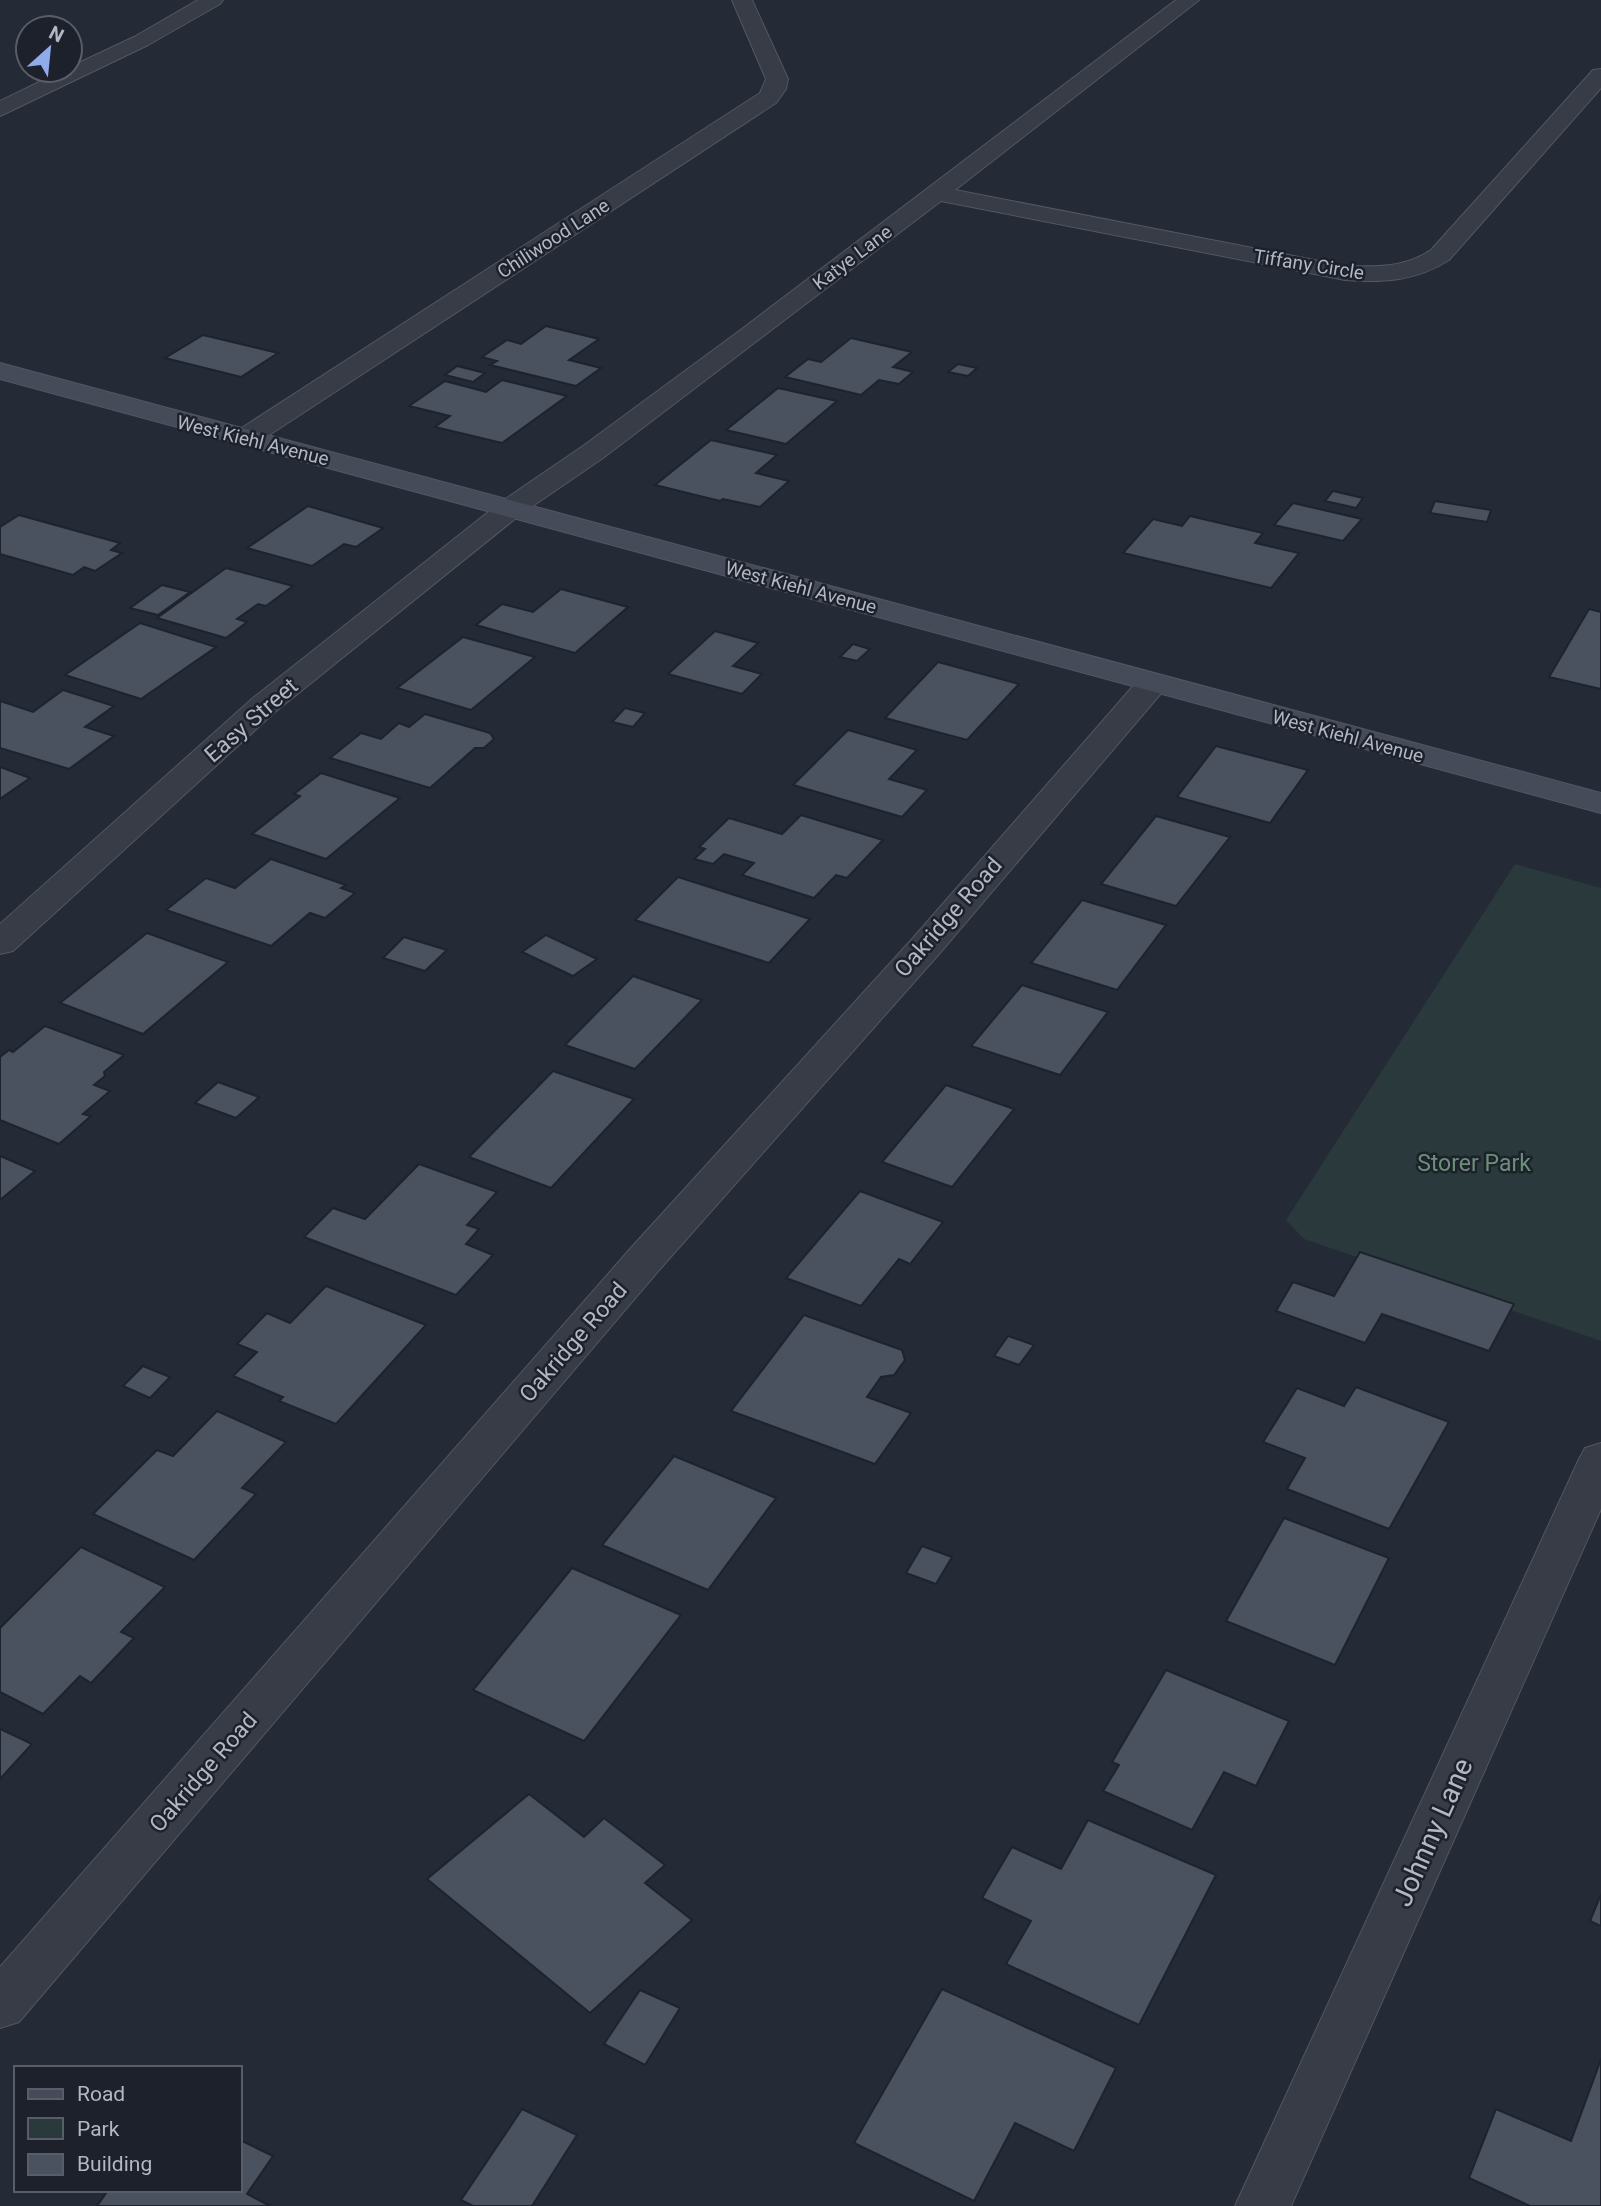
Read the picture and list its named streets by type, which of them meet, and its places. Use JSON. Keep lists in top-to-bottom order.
{
  "streets": {
    "street": [
      "Chiliwood Lane",
      "Katye Lane",
      "Tiffany Circle",
      "West Kiehl Avenue",
      "Easy Street",
      "Oakridge Road",
      "Johnny Lane"
    ]
  },
  "crossings": [
    ["Chiliwood Lane", "West Kiehl Avenue"],
    ["Katye Lane", "Tiffany Circle"],
    ["Katye Lane", "West Kiehl Avenue"],
    ["Katye Lane", "Easy Street"],
    ["West Kiehl Avenue", "Easy Street"],
    ["West Kiehl Avenue", "Oakridge Road"]
  ],
  "parks": ["Storer Park"],
  "legend": ["Road", "Park", "Building"],
  "north": "top right"
}
